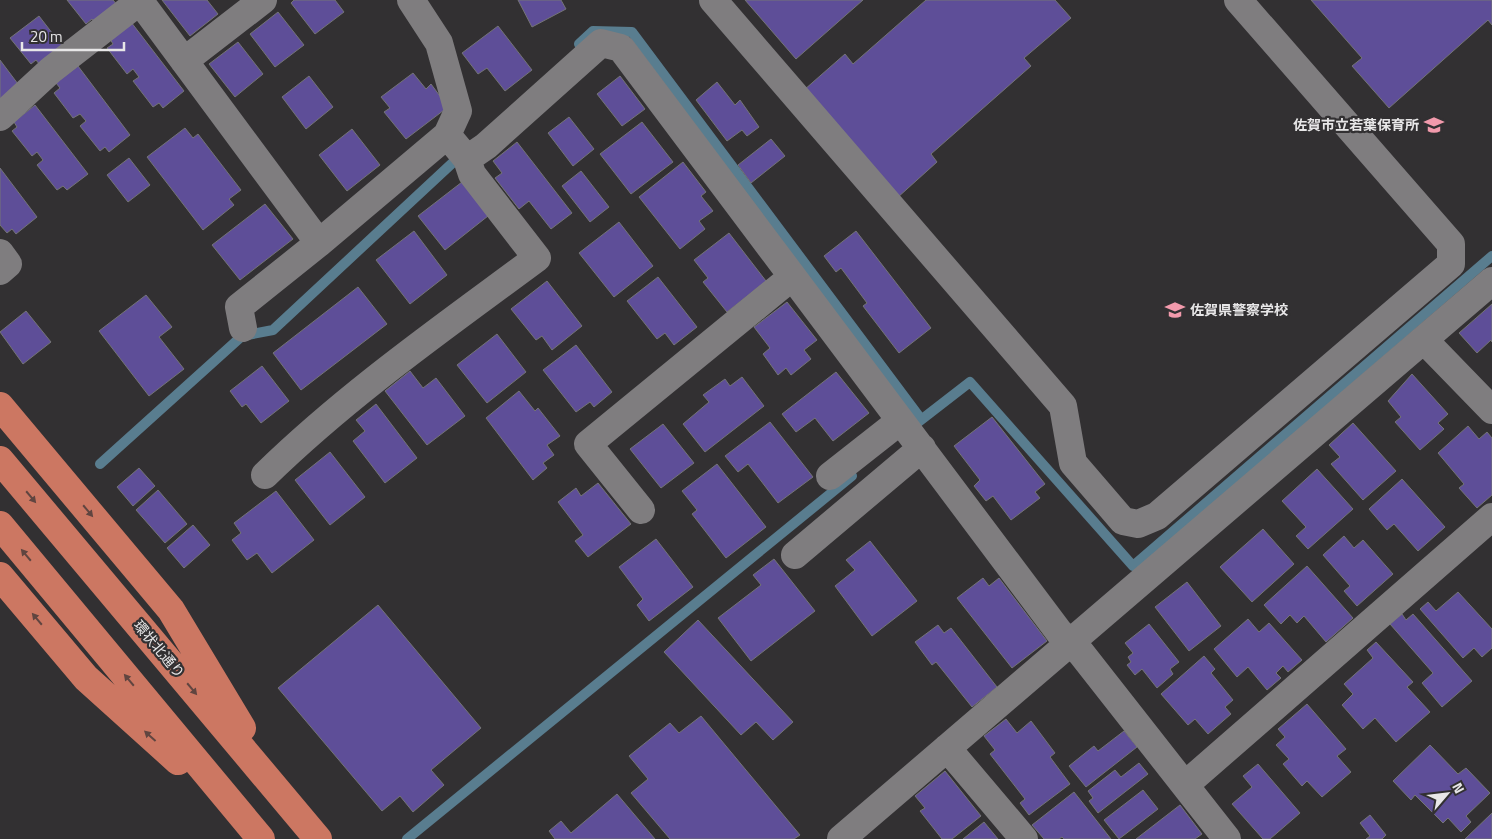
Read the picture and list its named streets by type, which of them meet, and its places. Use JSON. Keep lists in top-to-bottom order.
{
  "streets": {
    "highway": ["環状北通り"]
  },
  "places": {
    "school or university": ["佐賀市立若葉保育所", "佐賀県警察学校"]
  },
  "scale_bar": "20 m",
  "north": "top right"
}
